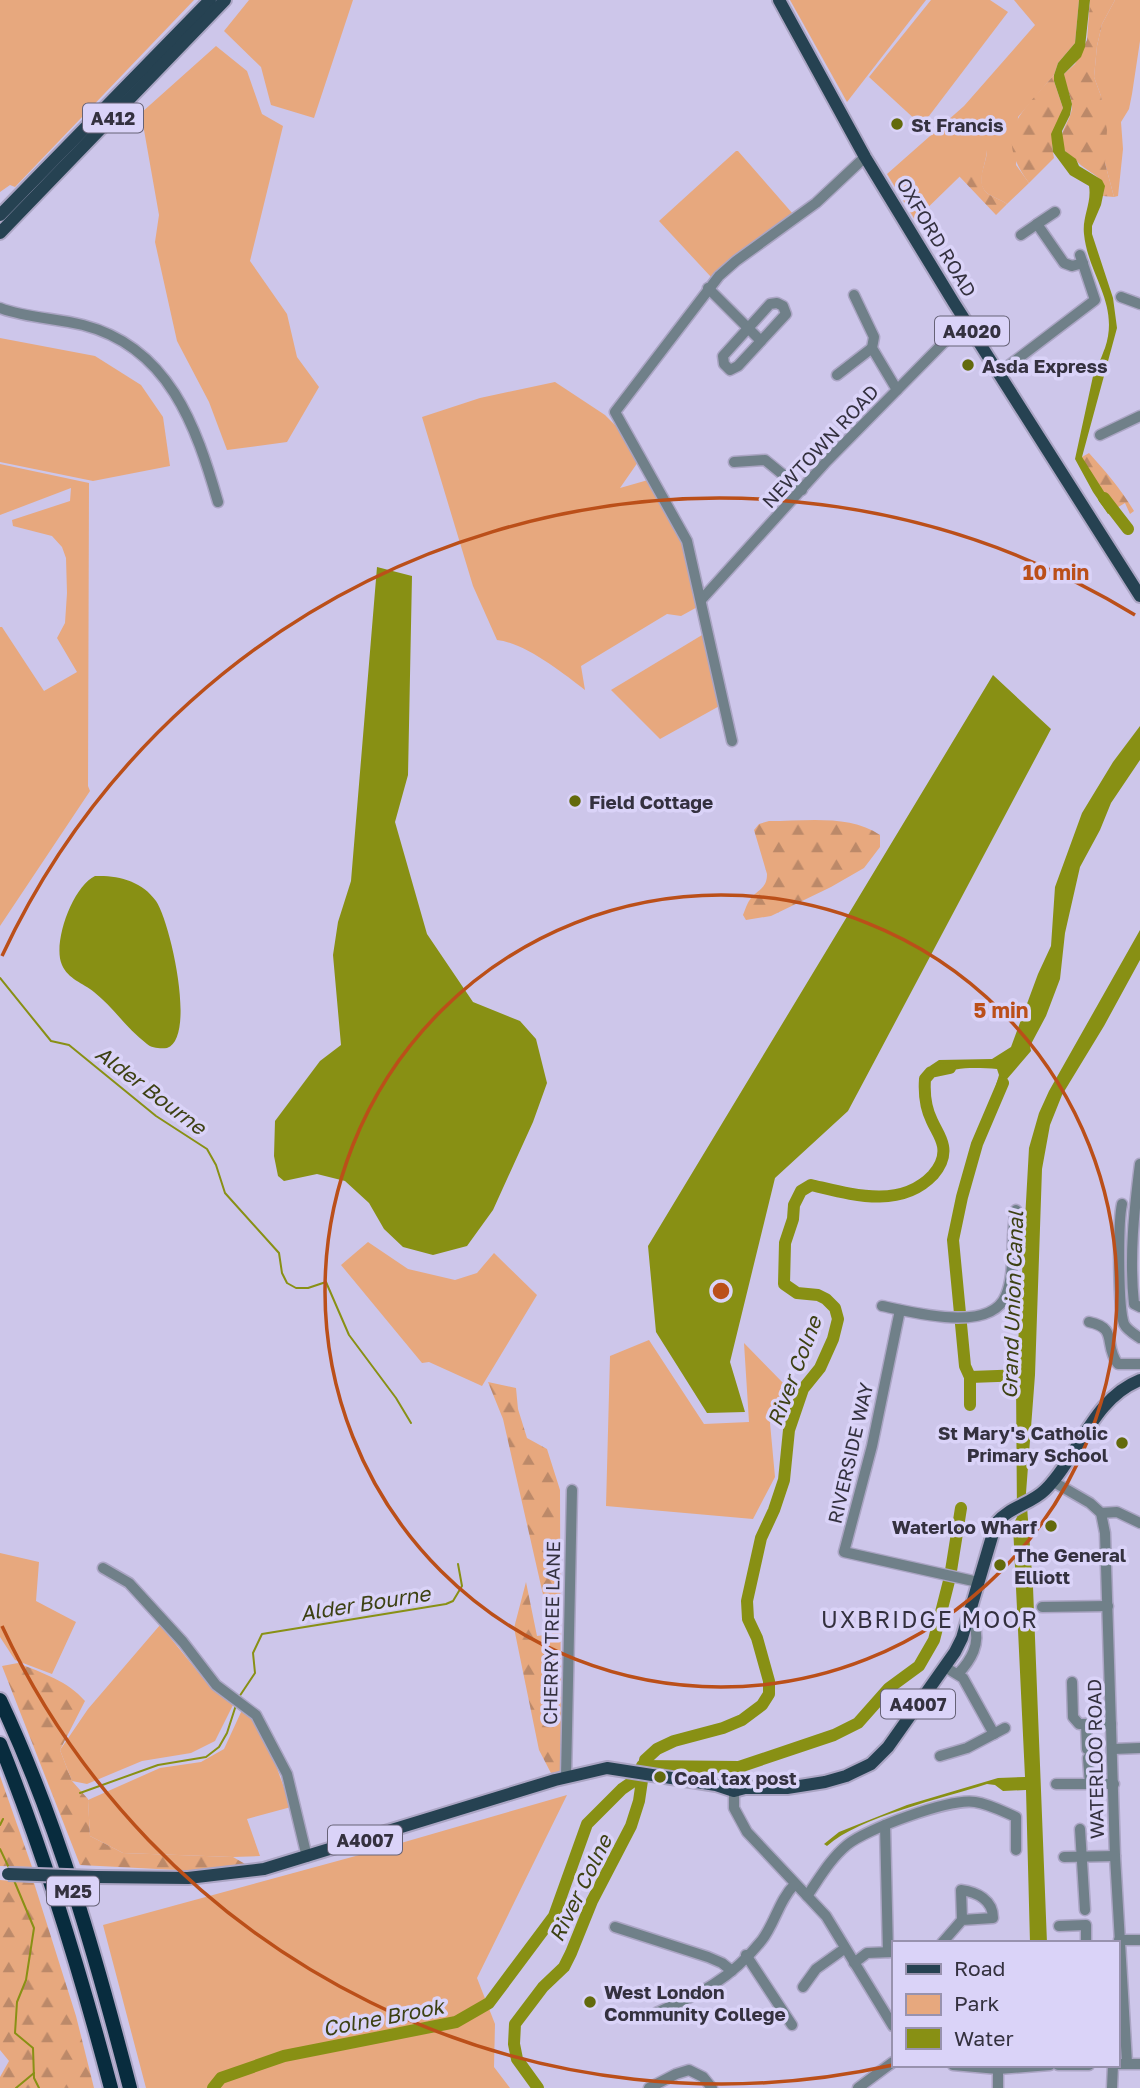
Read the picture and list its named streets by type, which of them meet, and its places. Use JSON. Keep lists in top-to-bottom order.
{
  "streets": {
    "highway": ["M25"],
    "main road": [
      "A412",
      "OXFORD ROAD",
      "A4020",
      "A4007"
    ],
    "street": [
      "NEWTOWN ROAD",
      "RIVERSIDE WAY",
      "CHERRY TREE LANE",
      "WATERLOO ROAD"
    ]
  },
  "crossings": [
    ["OXFORD ROAD", "NEWTOWN ROAD"],
    ["RIVERSIDE WAY", "A4007"],
    ["CHERRY TREE LANE", "A4007"]
  ],
  "districts": ["UXBRIDGE MOOR"],
  "water": [
    "Alder Bourne",
    "Grand Union Canal",
    "River Colne",
    "Colne Brook"
  ],
  "places": [
    "St Francis",
    "Asda Express",
    "Field Cottage",
    "St Mary's Catholic Primary School",
    "Waterloo Wharf",
    "The General Elliott",
    "Coal tax post",
    "West London Community College"
  ],
  "legend": ["Road", "Park", "Water"],
  "rings": ["10 min", "5 min"]
}
